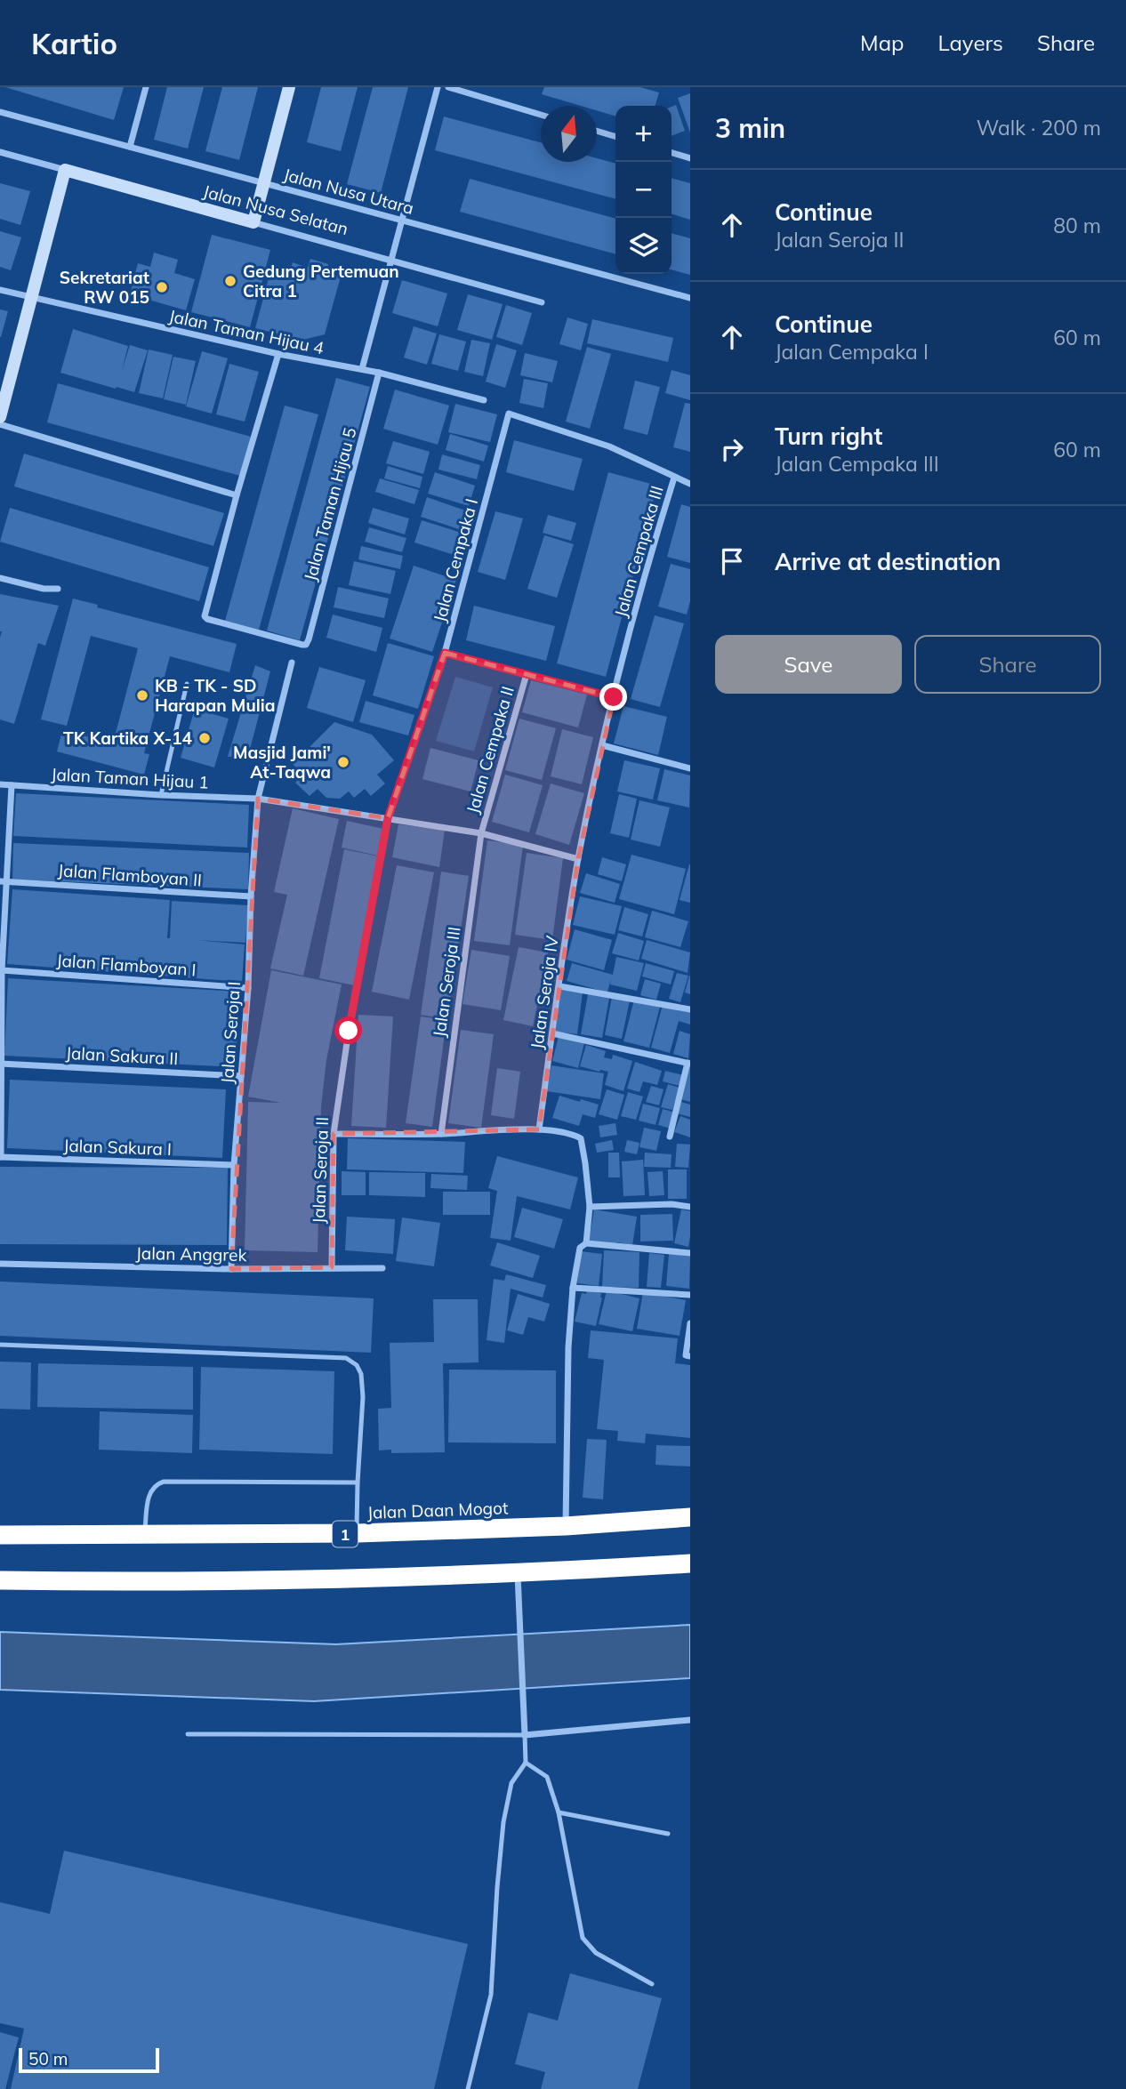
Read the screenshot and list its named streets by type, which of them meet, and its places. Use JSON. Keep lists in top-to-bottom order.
{
  "streets": {
    "highway": ["Jalan Daan Mogot", "1"],
    "street": [
      "Jalan Nusa Utara",
      "Jalan Nusa Selatan",
      "Jalan Taman Hijau 4",
      "Jalan Taman Hijau 5",
      "Jalan Cempaka III",
      "Jalan Cempaka I",
      "Jalan Cempaka II",
      "Jalan Taman Hijau 1",
      "Jalan Flamboyan II",
      "Jalan Flamboyan I",
      "Jalan Seroja III",
      "Jalan Seroja IV",
      "Jalan Seroja I",
      "Jalan Sakura II",
      "Jalan Sakura I",
      "Jalan Seroja II",
      "Jalan Anggrek"
    ]
  },
  "crossings": [
    ["Jalan Taman Hijau 4", "Jalan Taman Hijau 5"],
    ["Jalan Cempaka III", "Jalan Cempaka I"],
    ["Jalan Cempaka III", "Jalan Cempaka II"],
    ["Jalan Cempaka III", "Jalan Seroja IV"],
    ["Jalan Cempaka I", "Jalan Cempaka II"],
    ["Jalan Cempaka I", "Jalan Taman Hijau 1"],
    ["Jalan Cempaka I", "Jalan Seroja II"],
    ["Jalan Cempaka II", "Jalan Taman Hijau 1"],
    ["Jalan Cempaka II", "Jalan Seroja III"],
    ["Jalan Cempaka II", "Jalan Seroja IV"],
    ["Jalan Cempaka II", "Jalan Seroja II"],
    ["Jalan Taman Hijau 1", "Jalan Seroja I"],
    ["Jalan Taman Hijau 1", "Jalan Seroja II"],
    ["Jalan Flamboyan II", "Jalan Seroja I"],
    ["Jalan Flamboyan I", "Jalan Seroja I"],
    ["Jalan Seroja I", "Jalan Sakura II"],
    ["Jalan Seroja I", "Jalan Sakura I"],
    ["Jalan Seroja I", "Jalan Anggrek"],
    ["Jalan Seroja II", "Jalan Anggrek"]
  ],
  "places": [
    "Gedung Pertemuan Citra 1",
    "Sekretariat RW 015",
    "KB - TK - SD Harapan Mulia",
    "TK Kartika X-14",
    "Masjid Jami' At-Taqwa"
  ],
  "scale_bar": "50 m",
  "north": "top",
  "page": {
    "header": "Kartio",
    "nav": ["Map", "Layers", "Share"],
    "heading": ["3 min", "Walk · 200 m"],
    "map_buttons": ["+", "−"],
    "list": [
      ["Continue", "Jalan Seroja II", "80 m"],
      ["Continue", "Jalan Cempaka I", "60 m"],
      ["Turn right", "Jalan Cempaka III", "60 m"],
      "Arrive at destination"
    ],
    "buttons": ["Save", "Share"],
    "scale": "50 m"
  }
}
